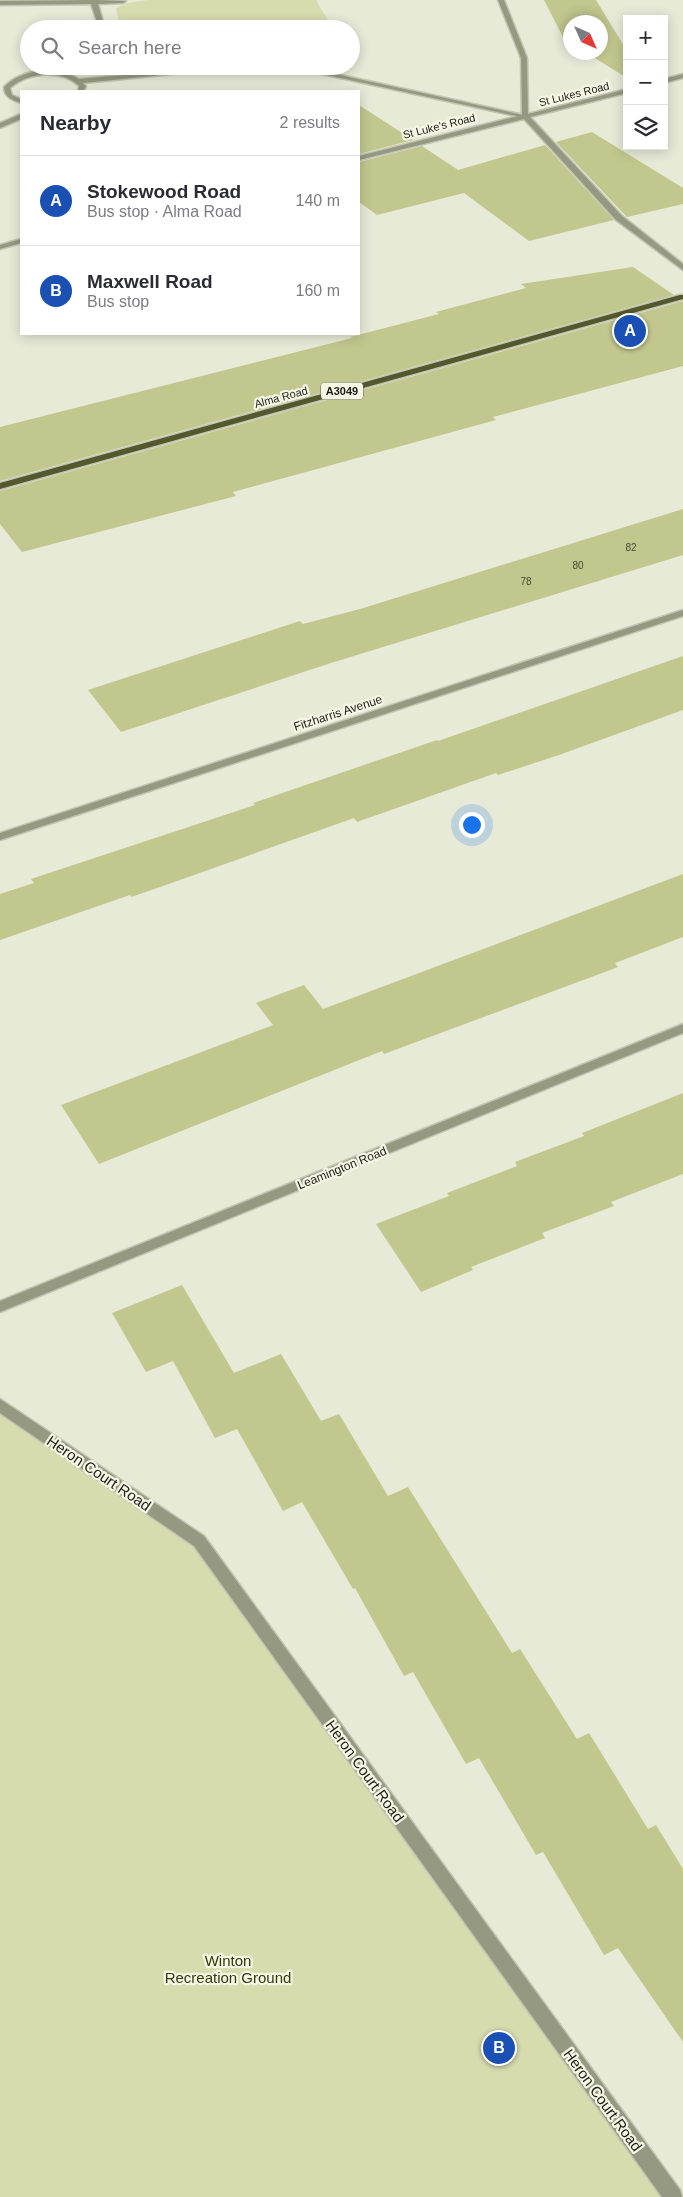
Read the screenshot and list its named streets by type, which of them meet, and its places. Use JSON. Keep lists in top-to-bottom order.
{
  "streets": {
    "main road": ["A3049", "Alma Road"],
    "street": [
      "St Lukes Road",
      "St Luke's Road",
      "Fitzharris Avenue",
      "Leamington Road",
      "Heron Court Road"
    ]
  },
  "crossings": [
    ["St Lukes Road", "St Luke's Road"]
  ],
  "parks": ["Winton Recreation Ground"],
  "house_numbers": ["82", "80", "78"],
  "north": "bottom right",
  "page": {
    "map_buttons": ["+", "−"],
    "search": "Search here",
    "heading": ["Nearby", "2 results"],
    "list": [
      {
        "mark": "A",
        "name": "Stokewood Road",
        "note": "Bus stop · Alma Road",
        "value": "140 m"
      },
      {
        "mark": "B",
        "name": "Maxwell Road",
        "note": "Bus stop",
        "value": "160 m"
      }
    ],
    "pins": ["A", "B"]
  }
}
